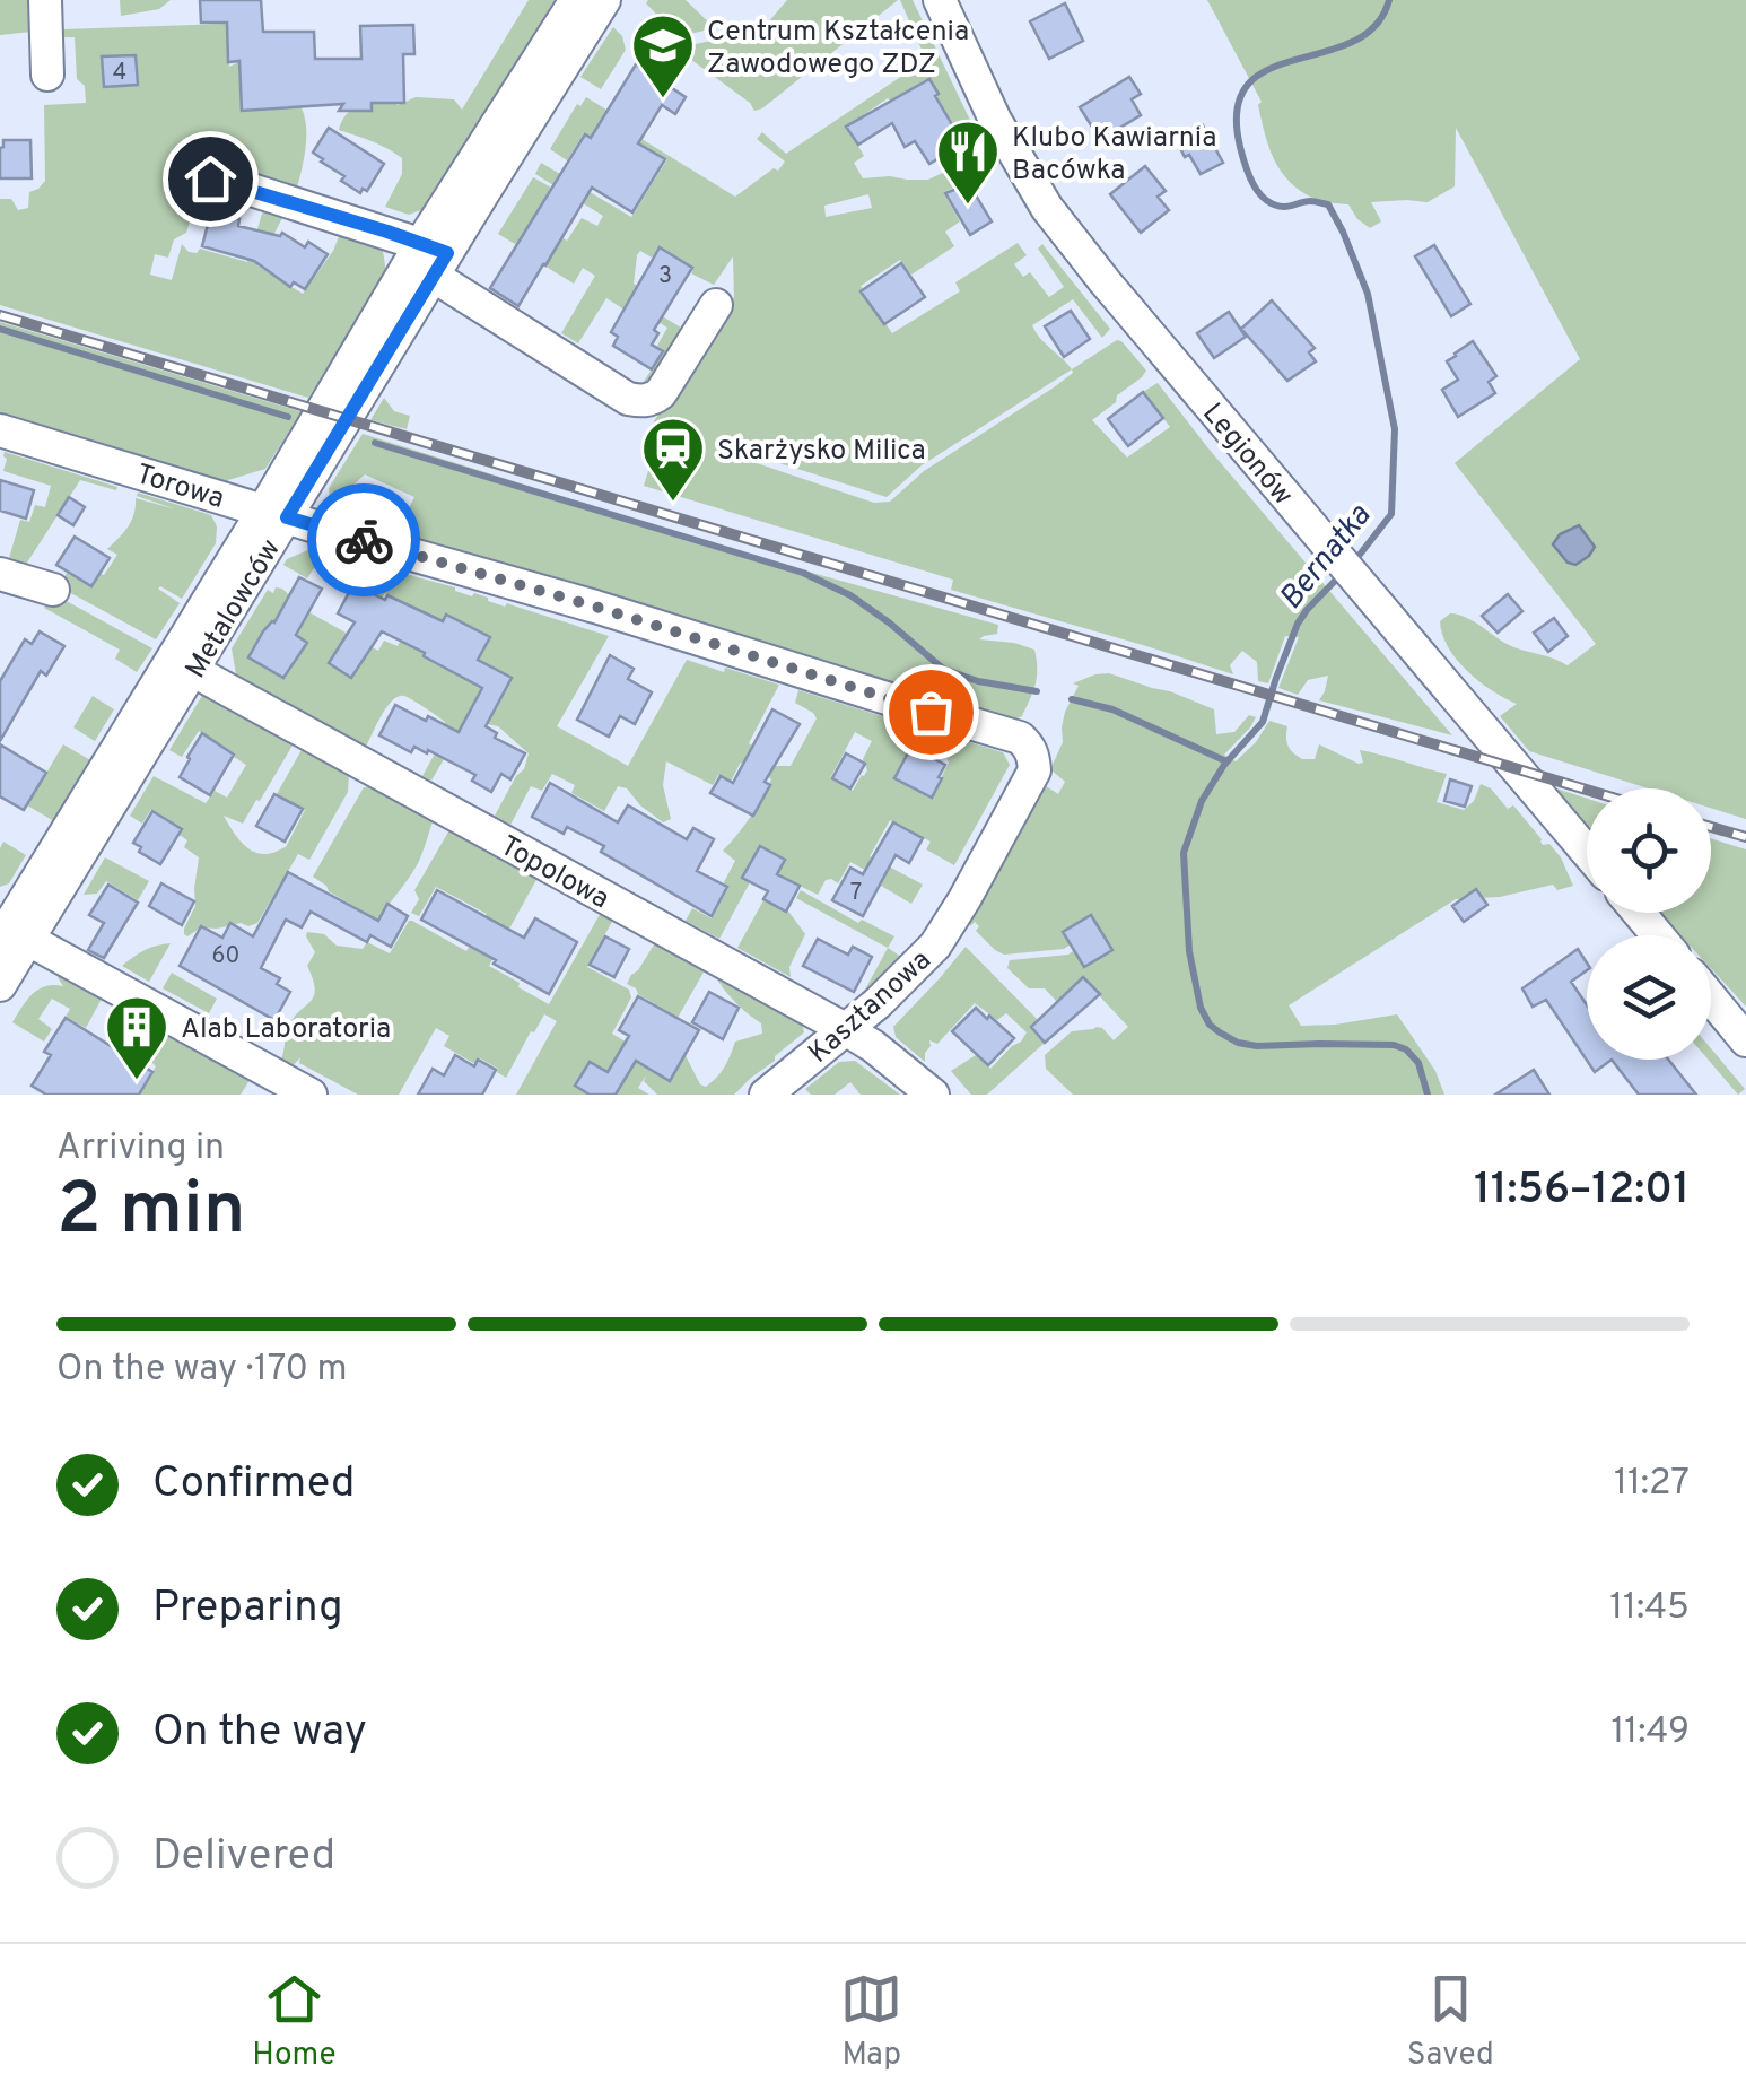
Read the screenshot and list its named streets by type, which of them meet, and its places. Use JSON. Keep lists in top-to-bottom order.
{
  "streets": {
    "street": [
      "Legionów",
      "Torowa",
      "Metalowców",
      "Topolowa",
      "Kasztanowa"
    ]
  },
  "crossings": [
    ["Torowa", "Metalowców"],
    ["Torowa", "Kasztanowa"],
    ["Metalowców", "Topolowa"],
    ["Topolowa", "Kasztanowa"]
  ],
  "water": ["Bernatka"],
  "places": {
    "school or university": ["Centrum Kształcenia Zawodowego ZDZ"],
    "restaurant": ["Klubo Kawiarnia Bacówka"],
    "station": ["Skarżysko Milica"],
    "building": ["Alab Laboratoria"]
  },
  "house_numbers": [
    "4",
    "3",
    "7",
    "60"
  ],
  "page": {
    "heading": ["2 min", "Arriving in", "11:56–12:01"],
    "bar": "On the way · 170 m",
    "list": [
      ["Confirmed", "11:27"],
      ["Preparing", "11:45"],
      ["On the way", "11:49"],
      "Delivered"
    ],
    "tabs": ["Home", "Map", "Saved"]
  }
}
